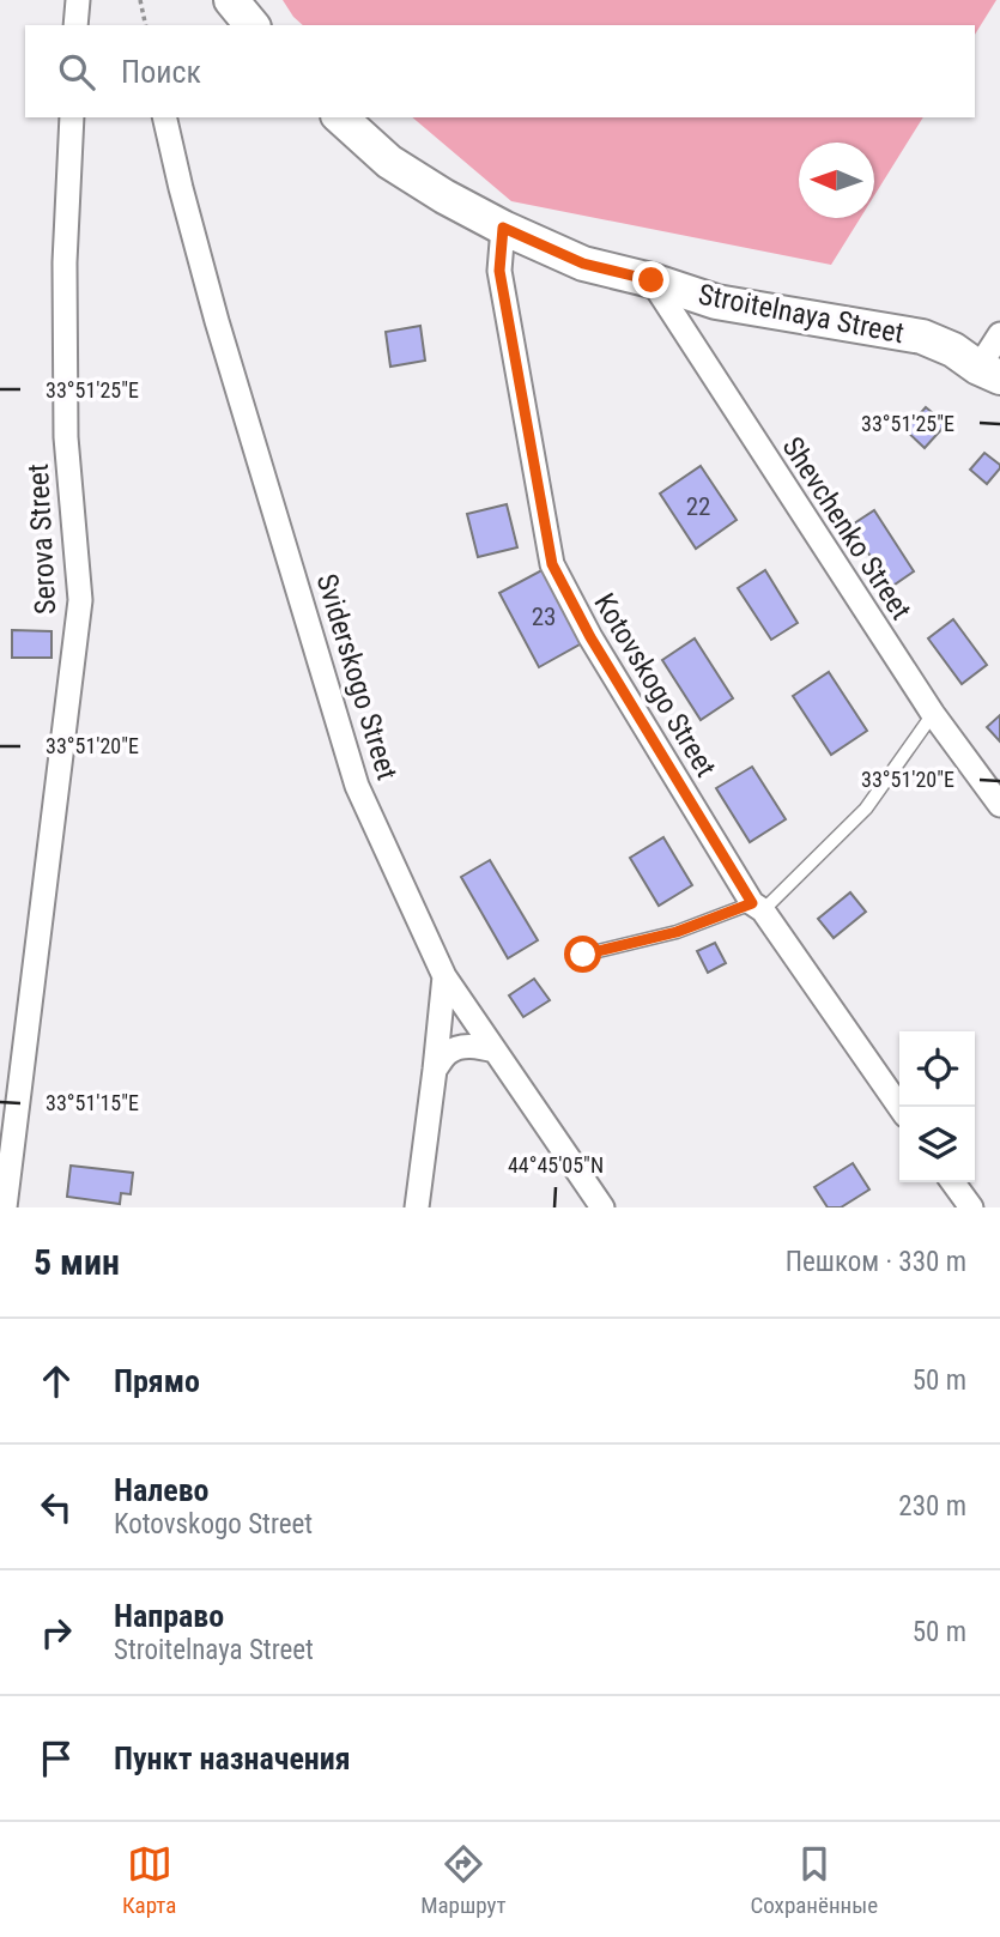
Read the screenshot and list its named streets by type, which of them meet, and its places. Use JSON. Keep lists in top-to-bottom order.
{
  "streets": {
    "main road": ["Stroitelnaya Street"],
    "street": [
      "Shevchenko Street",
      "Serova Street",
      "Sviderskogo Street",
      "Kotovskogo Street"
    ]
  },
  "crossings": [
    ["Stroitelnaya Street", "Shevchenko Street"],
    ["Stroitelnaya Street", "Kotovskogo Street"]
  ],
  "house_numbers": ["22", "23"],
  "north": "left",
  "page": {
    "search": "Поиск",
    "heading": ["5 мин", "Пешком · 330 m"],
    "list": [
      ["Прямо", "50 m"],
      ["Налево", "Kotovskogo Street", "230 m"],
      ["Направо", "Stroitelnaya Street", "50 m"],
      "Пункт назначения"
    ],
    "nav": ["Карта", "Маршрут", "Сохранённые"]
  },
  "coordinates": [
    "33°51'25\"E",
    "33°51'20\"E",
    "33°51'15\"E",
    "44°45'05\"N"
  ]
}
